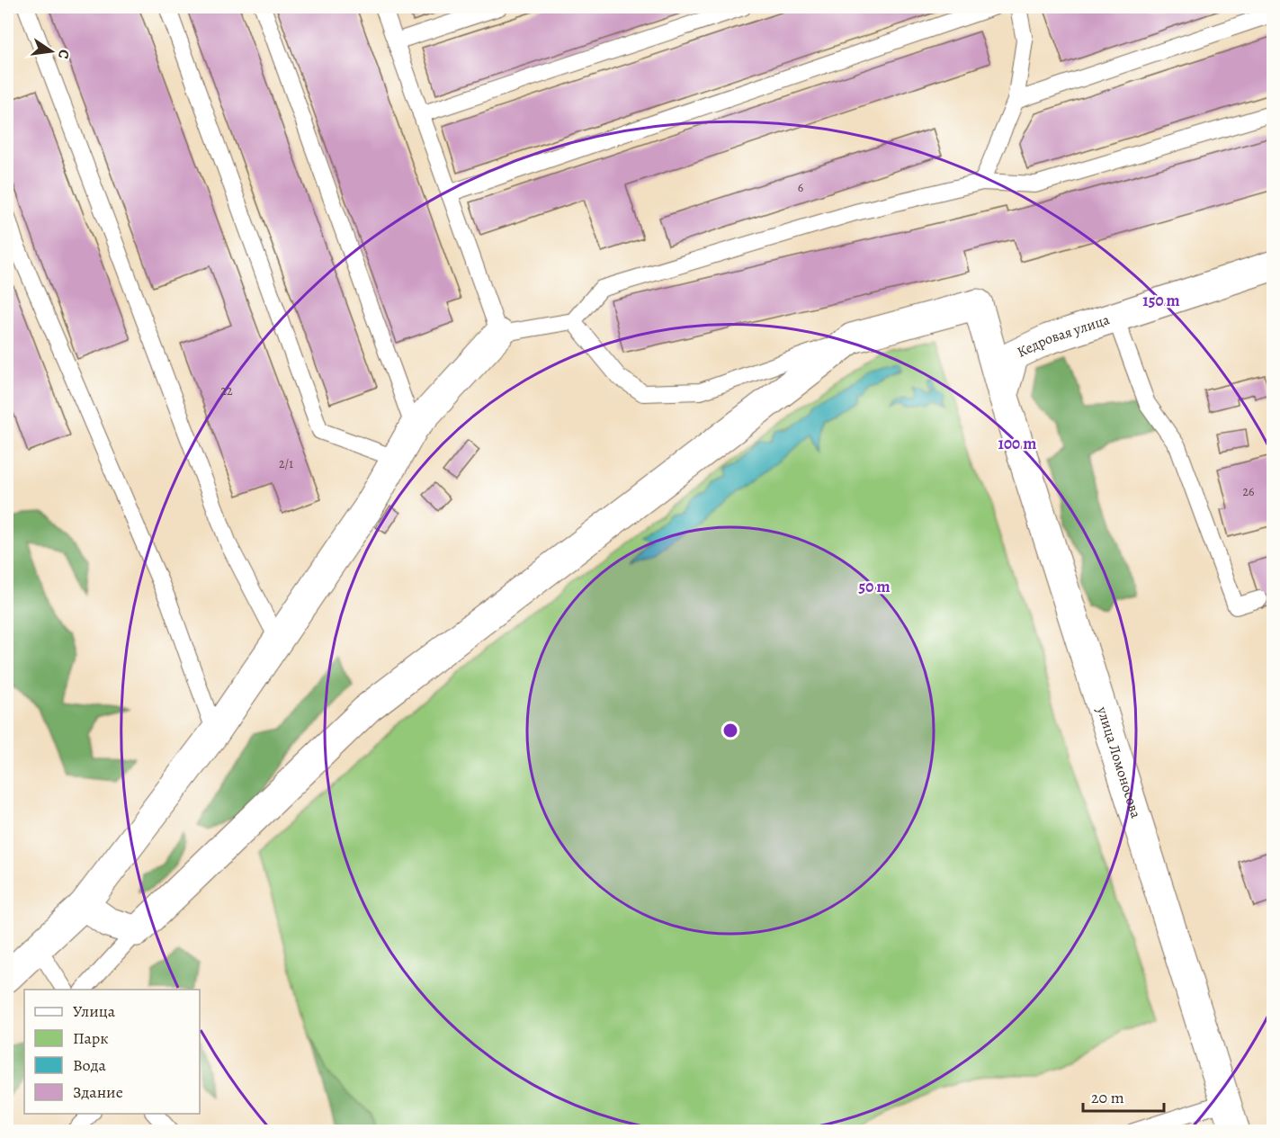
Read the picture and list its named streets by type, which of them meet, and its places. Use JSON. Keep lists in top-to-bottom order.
{
  "streets": {
    "street": ["Кедровая улица", "улица Ломоносова"]
  },
  "crossings": [
    ["Кедровая улица", "улица Ломоносова"]
  ],
  "house_numbers": [
    "6",
    "22",
    "2/1",
    "26"
  ],
  "legend": [
    "Улица",
    "Парк",
    "Вода",
    "Здание"
  ],
  "scale_bar": "20 m",
  "north": "right",
  "rings": ["150 m", "100 m", "50 m"]
}
